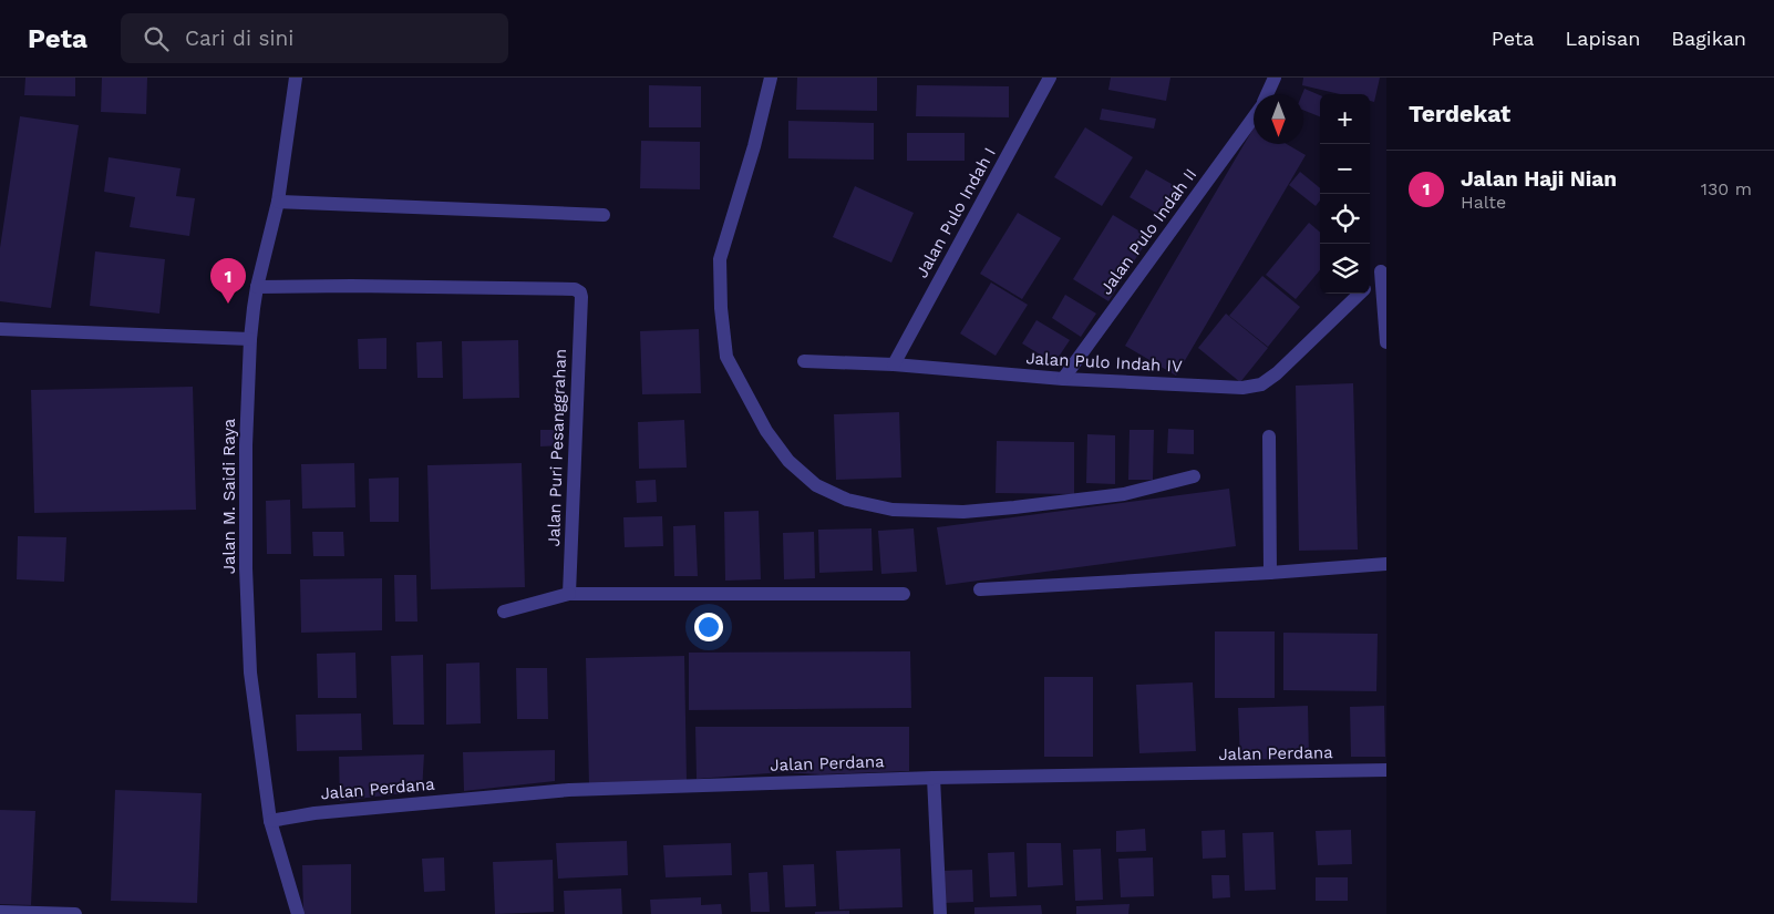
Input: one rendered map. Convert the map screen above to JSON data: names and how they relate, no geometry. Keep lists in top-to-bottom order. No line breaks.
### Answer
{"streets":{"street":["Jalan Pulo Indah I","Jalan Pulo Indah II","Jalan Pulo Indah IV","Jalan Puri Pesanggrahan","Jalan M. Saidi Raya","Jalan Perdana"]},"crossings":[["Jalan Pulo Indah I","Jalan Pulo Indah IV"],["Jalan Pulo Indah II","Jalan Pulo Indah IV"],["Jalan Puri Pesanggrahan","Jalan M. Saidi Raya"],["Jalan M. Saidi Raya","Jalan Perdana"]],"north":"bottom","page":{"header":"Peta","search":"Cari di sini","nav":["Peta","Lapisan","Bagikan"],"heading":"Terdekat","map_buttons":["+","−"],"list":[{"mark":"1","name":"Jalan Haji Nian","note":"Halte","value":"130 m"}],"pins":"1"}}
